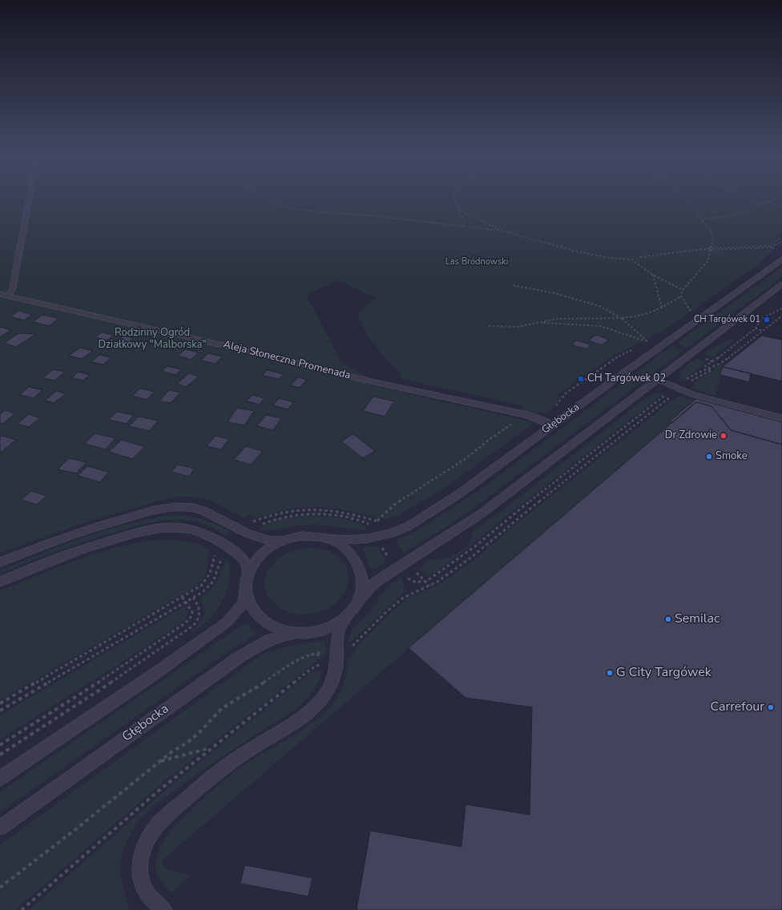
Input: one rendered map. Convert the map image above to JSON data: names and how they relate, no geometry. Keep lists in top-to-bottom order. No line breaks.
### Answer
{"streets":{"street":["Aleja Słoneczna Promenada","Głębocka"]},"crossings":[["Aleja Słoneczna Promenada","Głębocka"]],"parks":["Las Bródnowski","Rodzinny Ogród Działkowy \"Malborska\""],"places":["CH Targówek 01","CH Targówek 02","Dr Zdrowie","Smoke","Semilac","G City Targówek","Carrefour"]}
